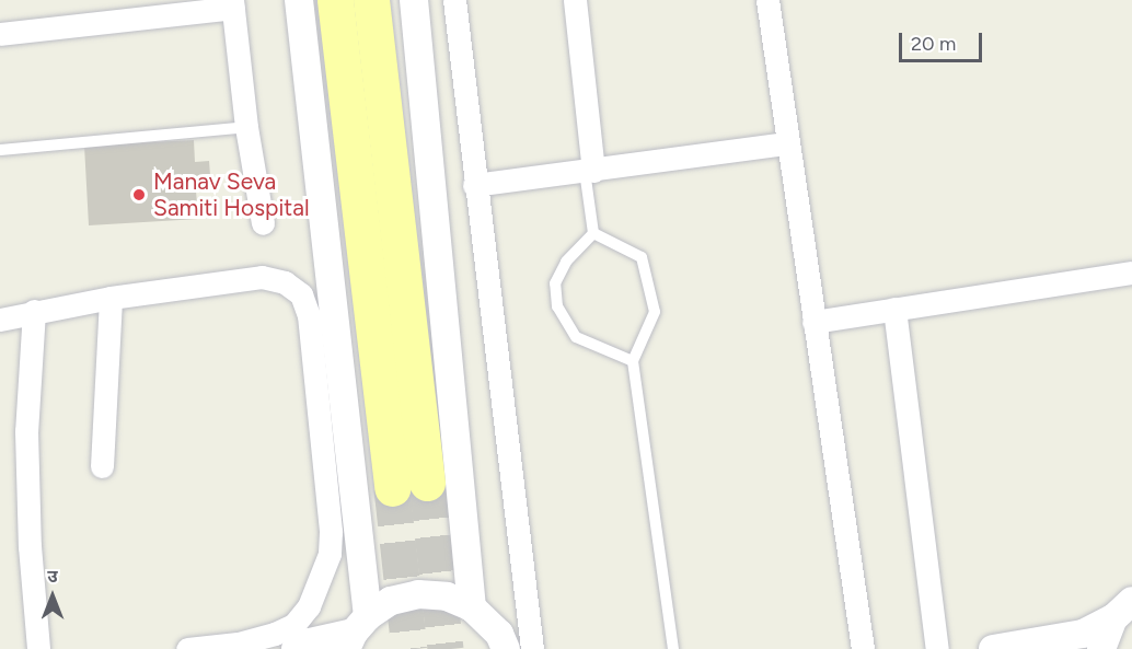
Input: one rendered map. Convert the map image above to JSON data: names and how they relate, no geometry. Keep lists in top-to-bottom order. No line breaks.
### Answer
{"places":["Manav Seva Samiti Hospital"],"scale_bar":"20 m","north":"top"}
